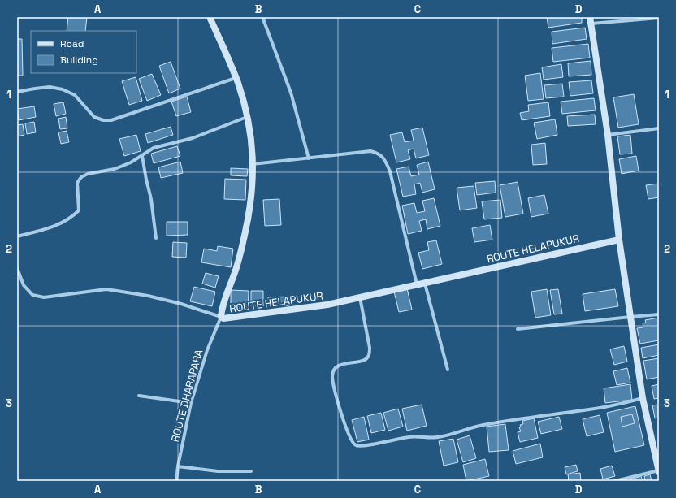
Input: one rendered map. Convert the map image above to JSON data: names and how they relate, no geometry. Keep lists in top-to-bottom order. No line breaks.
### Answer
{"streets":{"street":["ROUTE HELAPUKUR","ROUTE DHARAPARA"]},"crossings":[["ROUTE HELAPUKUR","ROUTE DHARAPARA"]],"legend":["Road","Building"],"grid":{"columns":["A","B","C","D"],"rows":["1","2","3"]}}
